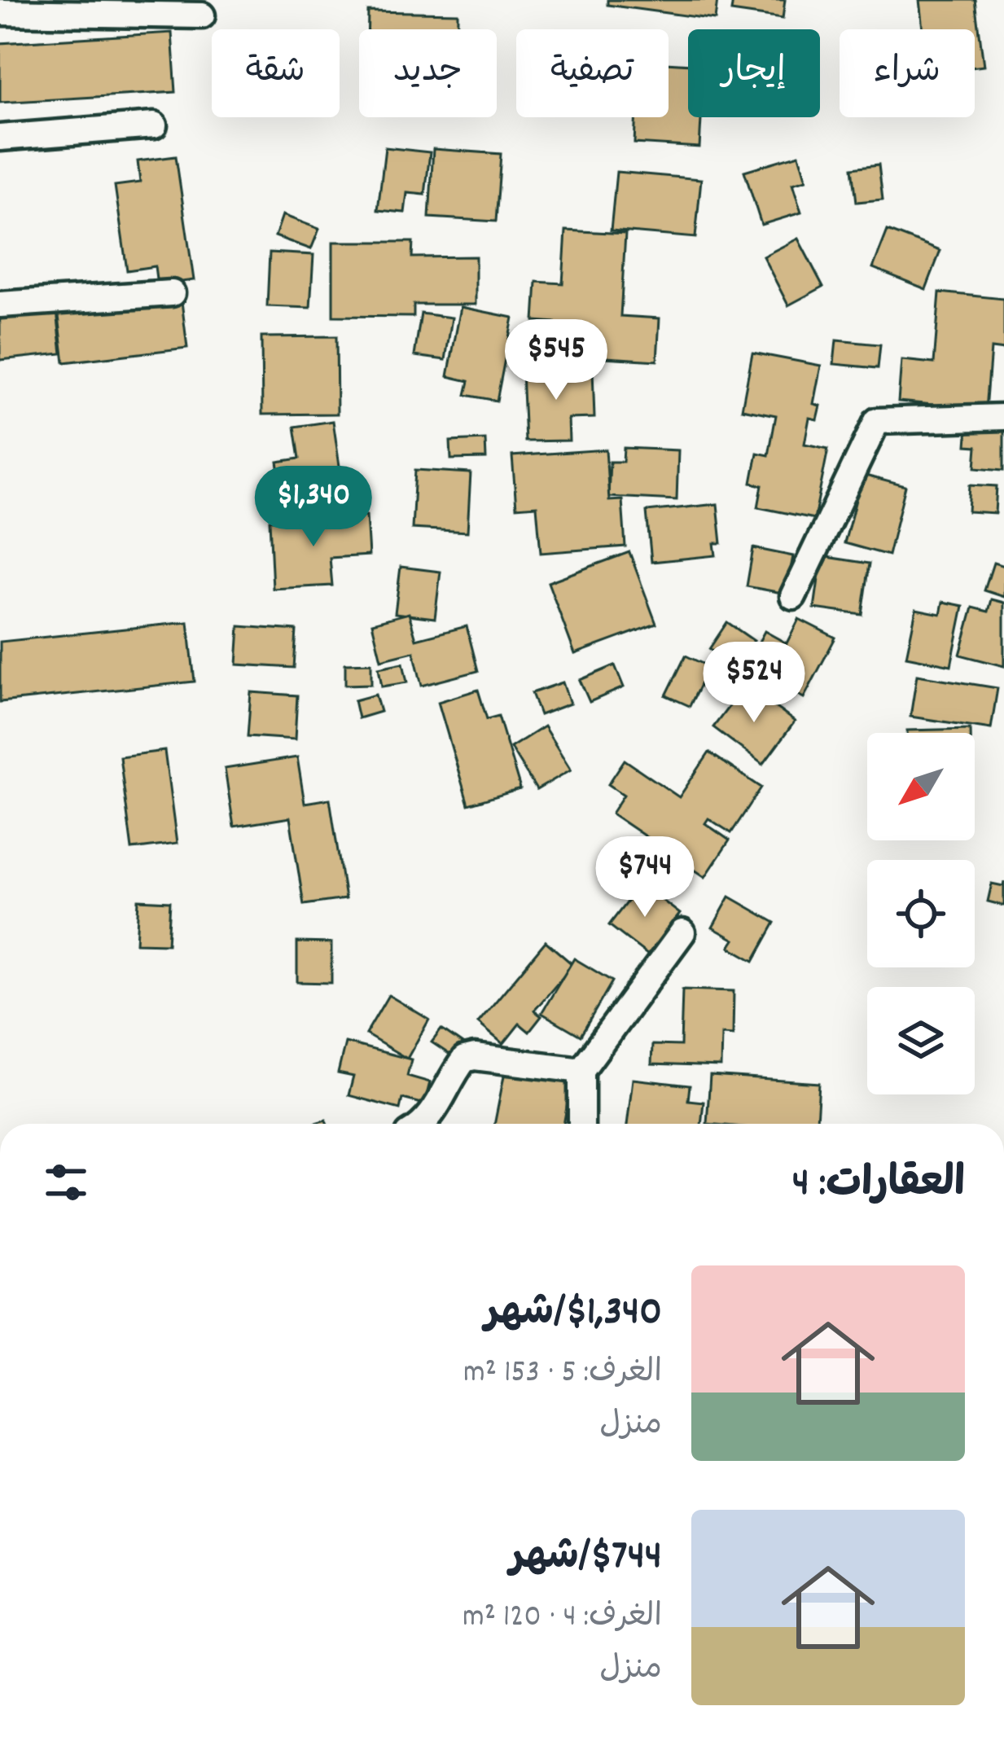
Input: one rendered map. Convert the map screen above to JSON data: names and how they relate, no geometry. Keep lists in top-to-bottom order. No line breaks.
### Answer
{"north":"bottom left","page":{"chip":["شراء","إيجار","تصفية","جديد","شقة"],"price":["$545","$1,340","$524","$744"],"heading":"العقارات: 4","list":[{"name":"$1,340/شهر","note":"الغرف: 5 · 153 m² · منزل"},{"name":"$744/شهر","note":"الغرف: 4 · 120 m² · منزل"}]}}
